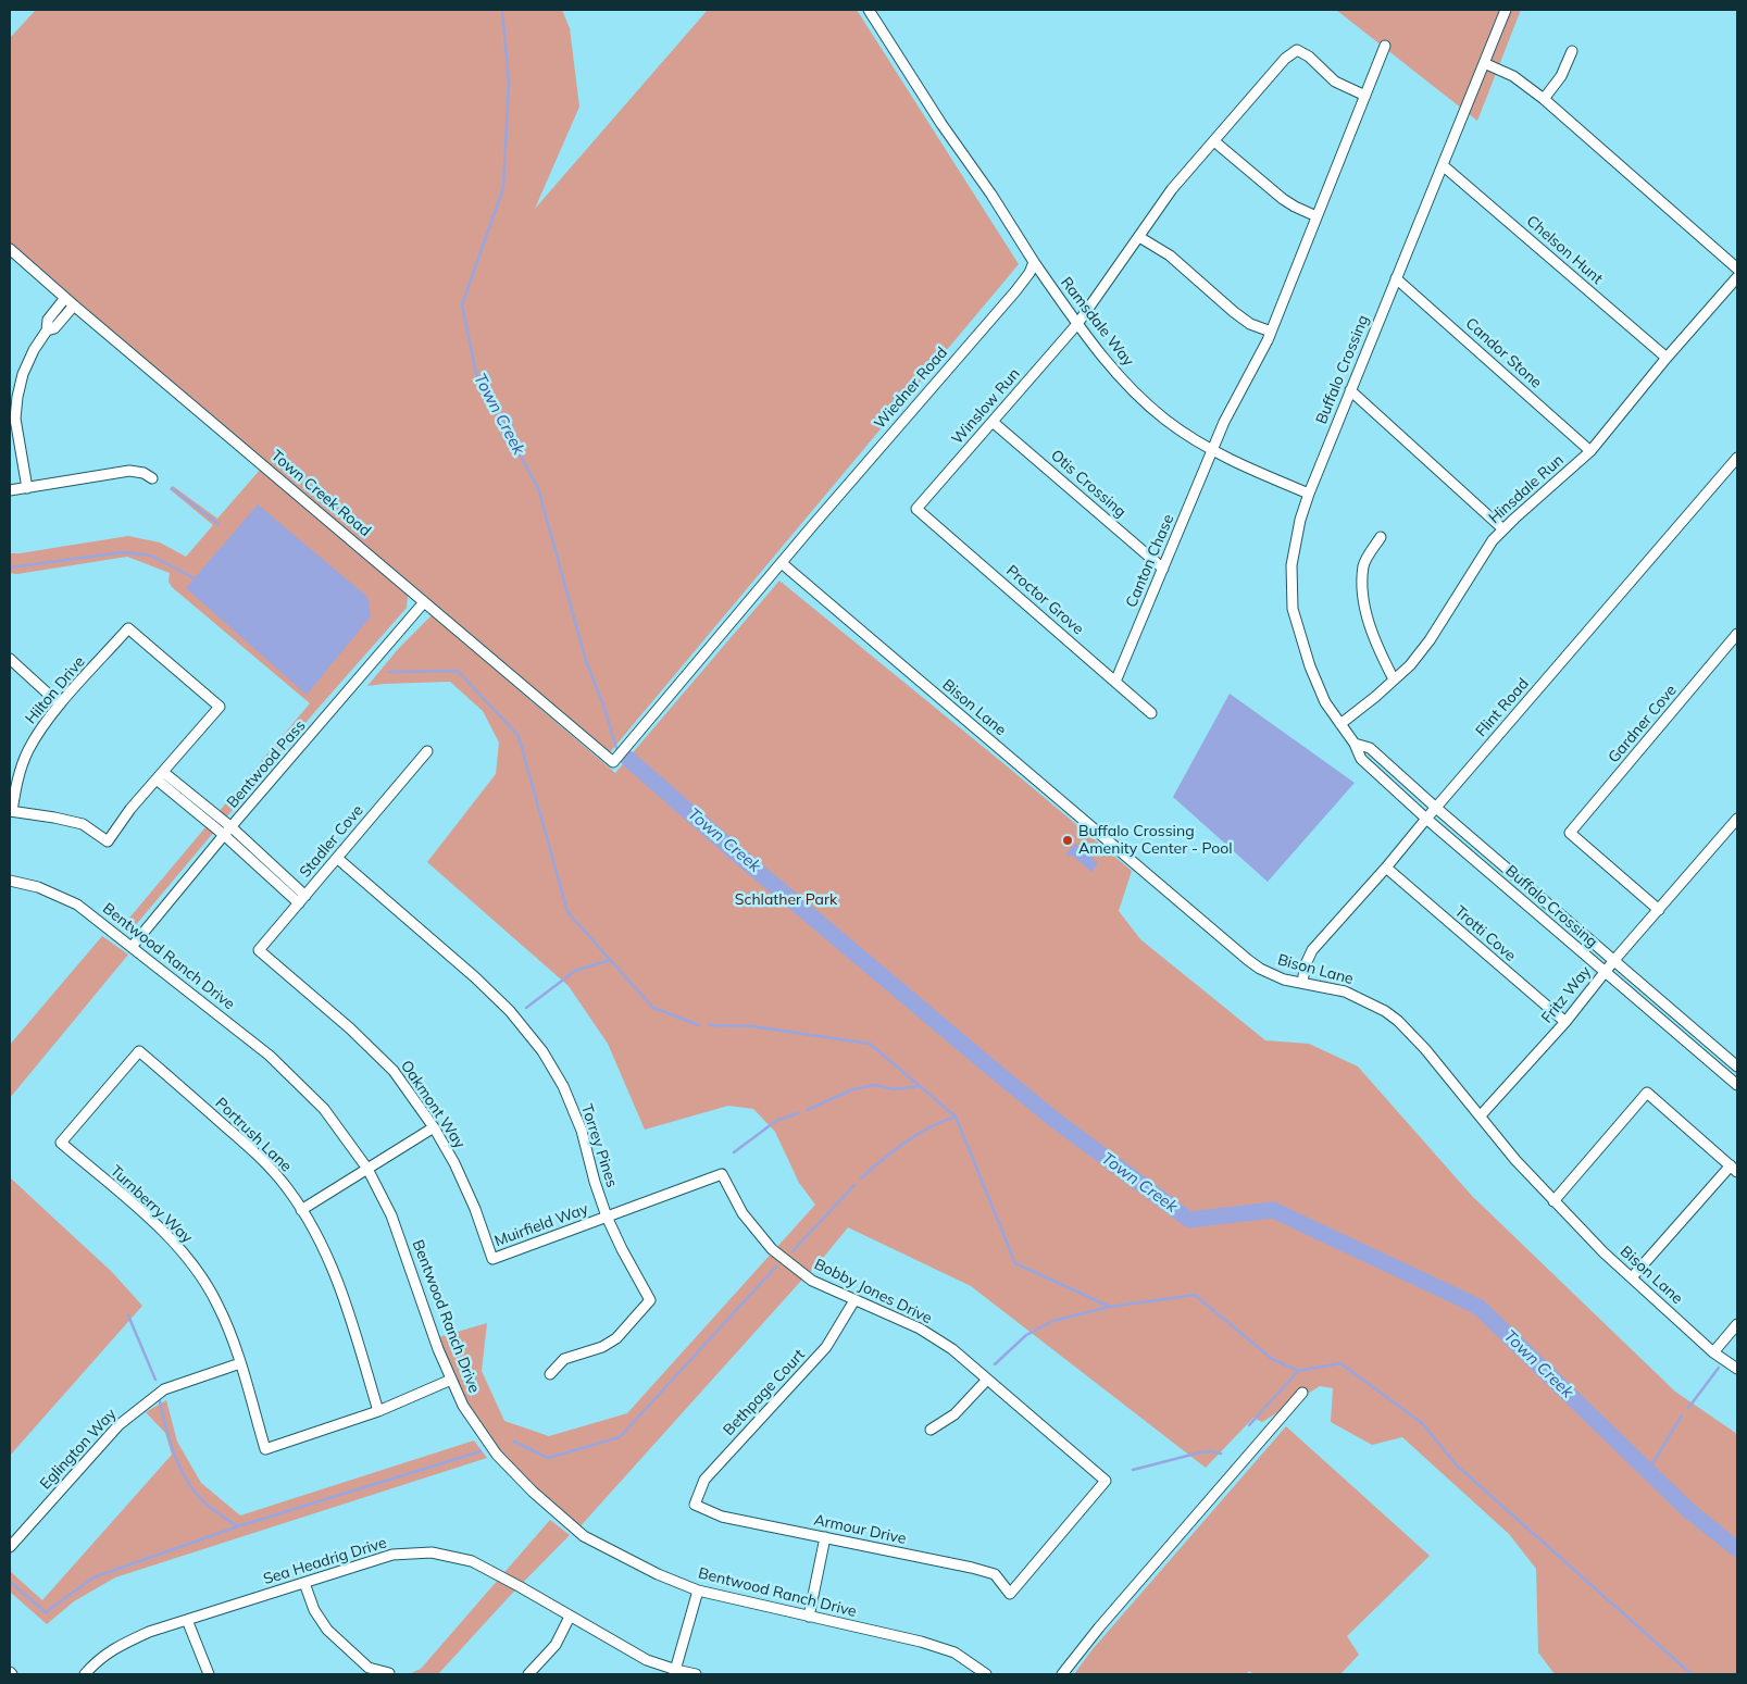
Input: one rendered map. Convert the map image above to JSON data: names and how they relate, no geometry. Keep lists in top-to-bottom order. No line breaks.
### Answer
{"streets":{"street":["Chelson Hunt","Ramsdale Way","Candor Stone","Buffalo Crossing","Wiedner Road","Winslow Run","Otis Crossing","Hinsdale Run","Town Creek Road","Canton Chase","Proctor Grove","Hilton Drive","Bison Lane","Flint Road","Gardner Cove","Bentwood Pass","Stadler Cove","Trotti Cove","Bentwood Ranch Drive","Fritz Way","Oakmont Way","Portrush Lane","Torrey Pines","Turnberry Way","Muirfield Way","Bobby Jones Drive","Bethpage Court","Eglington Way","Armour Drive","Sea Headrig Drive"]},"crossings":[["Chelson Hunt","Buffalo Crossing"],["Chelson Hunt","Hinsdale Run"],["Ramsdale Way","Buffalo Crossing"],["Ramsdale Way","Wiedner Road"],["Ramsdale Way","Winslow Run"],["Ramsdale Way","Canton Chase"],["Candor Stone","Buffalo Crossing"],["Candor Stone","Hinsdale Run"],["Buffalo Crossing","Hinsdale Run"],["Buffalo Crossing","Flint Road"],["Buffalo Crossing","Fritz Way"],["Wiedner Road","Town Creek Road"],["Wiedner Road","Bison Lane"],["Winslow Run","Otis Crossing"],["Winslow Run","Canton Chase"],["Winslow Run","Proctor Grove"],["Otis Crossing","Canton Chase"],["Town Creek Road","Bentwood Pass"],["Canton Chase","Proctor Grove"],["Bison Lane","Flint Road"],["Bison Lane","Fritz Way"],["Flint Road","Trotti Cove"],["Gardner Cove","Fritz Way"],["Bentwood Pass","Bentwood Ranch Drive"],["Stadler Cove","Oakmont Way"],["Stadler Cove","Torrey Pines"],["Trotti Cove","Fritz Way"],["Oakmont Way","Muirfield Way"],["Portrush Lane","Turnberry Way"],["Torrey Pines","Muirfield Way"],["Turnberry Way","Eglington Way"],["Muirfield Way","Bobby Jones Drive"],["Bobby Jones Drive","Bethpage Court"],["Bobby Jones Drive","Armour Drive"],["Bethpage Court","Armour Drive"]],"water":["Town Creek"],"parks":["Schlather Park"],"places":["Buffalo Crossing Amenity Center - Pool"]}
